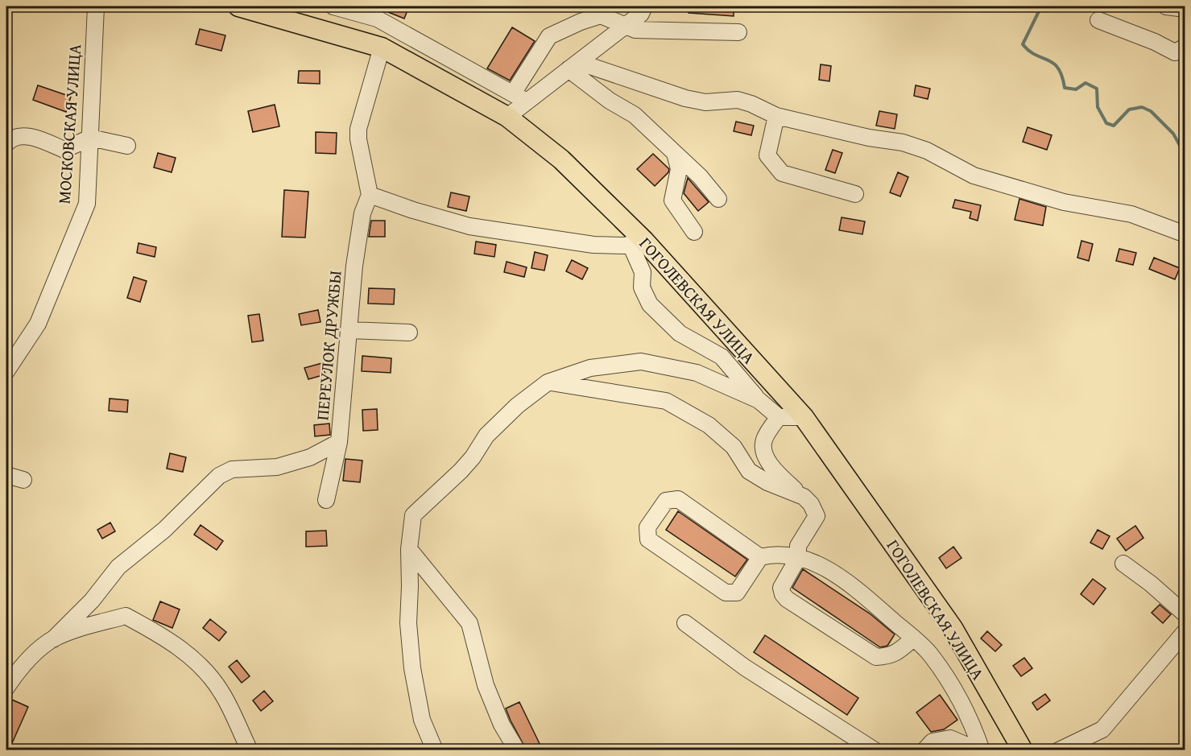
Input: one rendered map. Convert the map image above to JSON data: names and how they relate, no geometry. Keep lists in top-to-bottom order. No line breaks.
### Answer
{"streets":{"main road":["ГОГОЛЕВСКАЯ УЛИЦА"],"street":["МОСКОВСКАЯ УЛИЦА","ПЕРЕУЛОК ДРУЖБЫ"]}}
